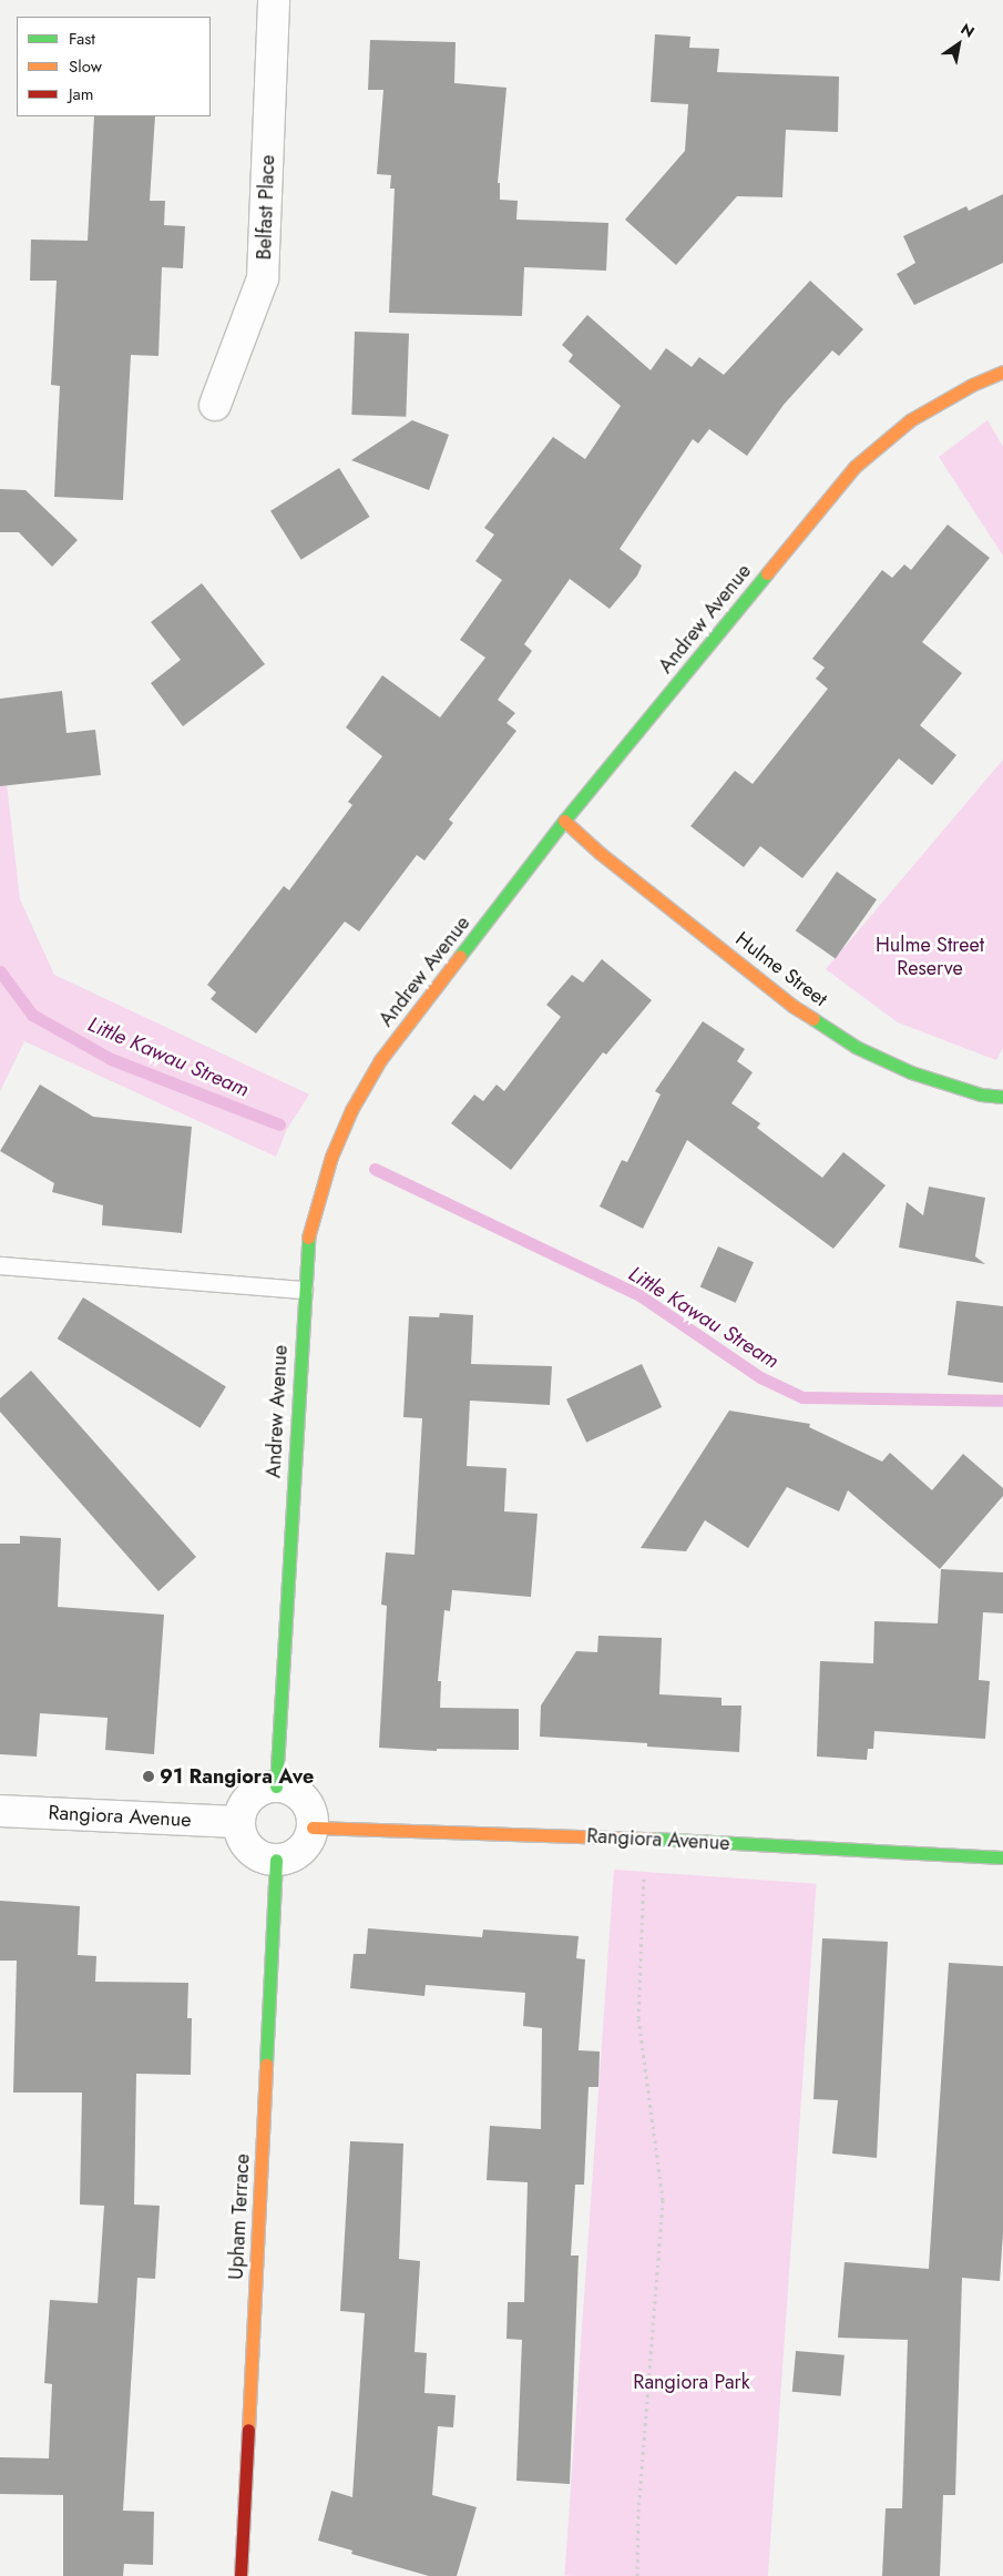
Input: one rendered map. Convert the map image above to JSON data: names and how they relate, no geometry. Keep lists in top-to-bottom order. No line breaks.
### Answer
{"streets":{"street":["Belfast Place","Andrew Avenue","Hulme Street","Rangiora Avenue","Upham Terrace"]},"crossings":[["Andrew Avenue","Hulme Street"],["Andrew Avenue","Rangiora Avenue"],["Andrew Avenue","Upham Terrace"],["Rangiora Avenue","Upham Terrace"]],"water":["Little Kawau Stream"],"parks":["Hulme Street Reserve","Rangiora Park"],"places":["91 Rangiora Ave"],"legend":["Fast","Slow","Jam"],"north":"top right"}
